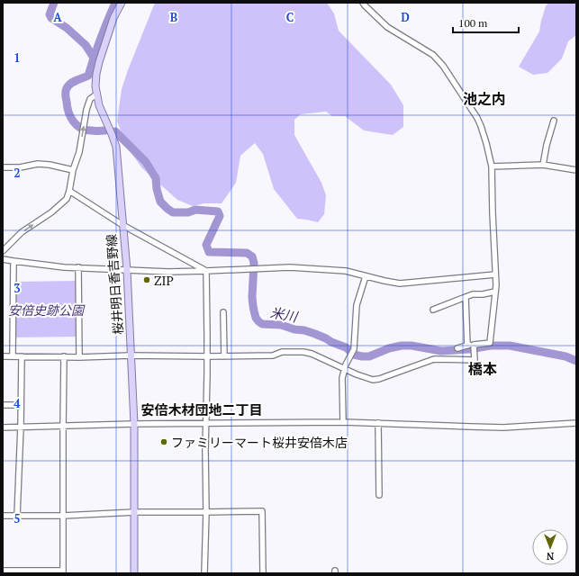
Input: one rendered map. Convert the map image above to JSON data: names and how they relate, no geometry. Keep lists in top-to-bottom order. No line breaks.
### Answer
{"streets":{"main road":["桜井明日香吉野線"]},"districts":["池之内","橋本","安倍木材団地二丁目"],"water":["米川"],"parks":["安倍史跡公園"],"places":["ZIP","ファミリーマート桜井安倍木店"],"scale_bar":"100 m","north":"bottom","grid":{"columns":["A","B","C","D"],"rows":["1","2","3","4","5"]}}
